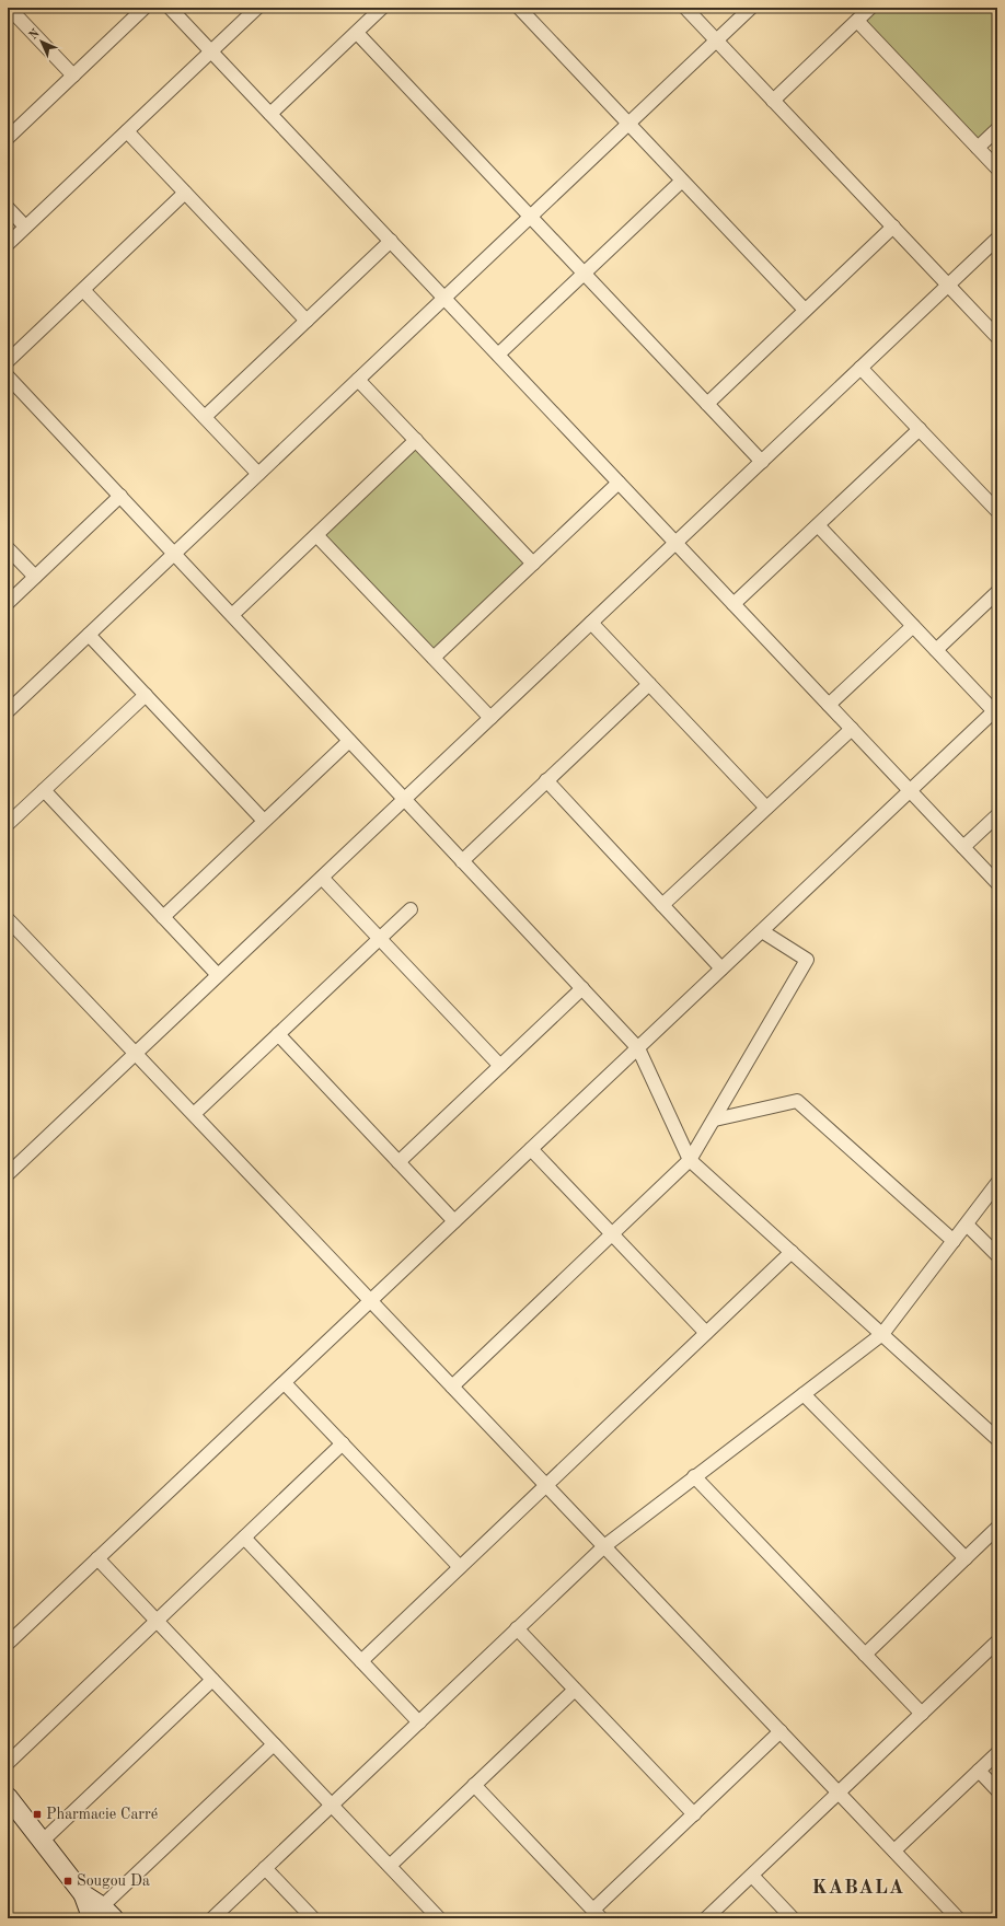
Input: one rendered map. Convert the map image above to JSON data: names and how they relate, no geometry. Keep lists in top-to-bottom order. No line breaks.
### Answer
{"districts":["KABALA"],"places":{"transit":["Pharmacie Carré","Sougou Da"]},"north":"top left"}
